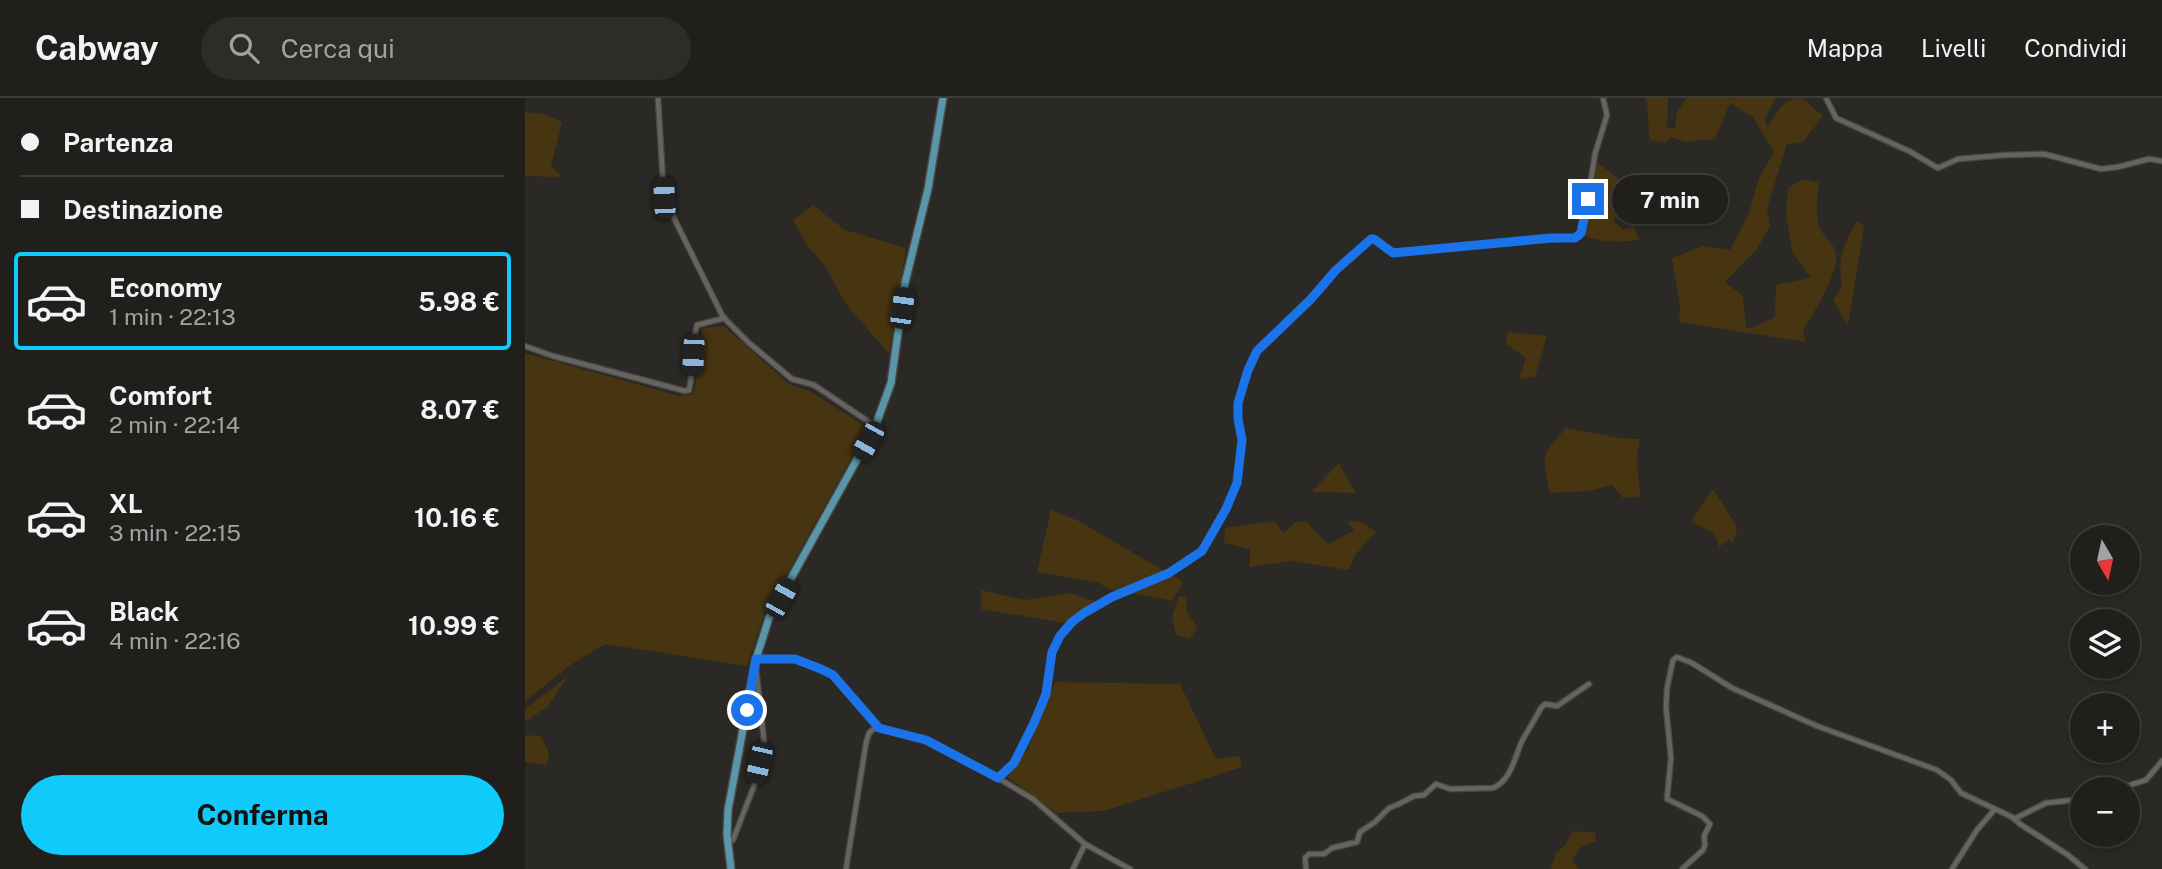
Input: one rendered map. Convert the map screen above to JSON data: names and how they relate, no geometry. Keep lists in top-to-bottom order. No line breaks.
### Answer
{"north":"bottom","page":{"header":"Cabway","search":"Cerca qui","nav":["Mappa","Livelli","Condividi"],"banner":["Partenza","Destinazione"],"bubble":"7 min","list":[{"name":"Economy","note":"1 min · 22:13","value":"5.98 €"},{"name":"Comfort","note":"2 min · 22:14","value":"8.07 €"},{"name":"XL","note":"3 min · 22:15","value":"10.16 €"},{"name":"Black","note":"4 min · 22:16","value":"10.99 €"}],"map_buttons":["+","−"],"buttons":"Conferma"}}
